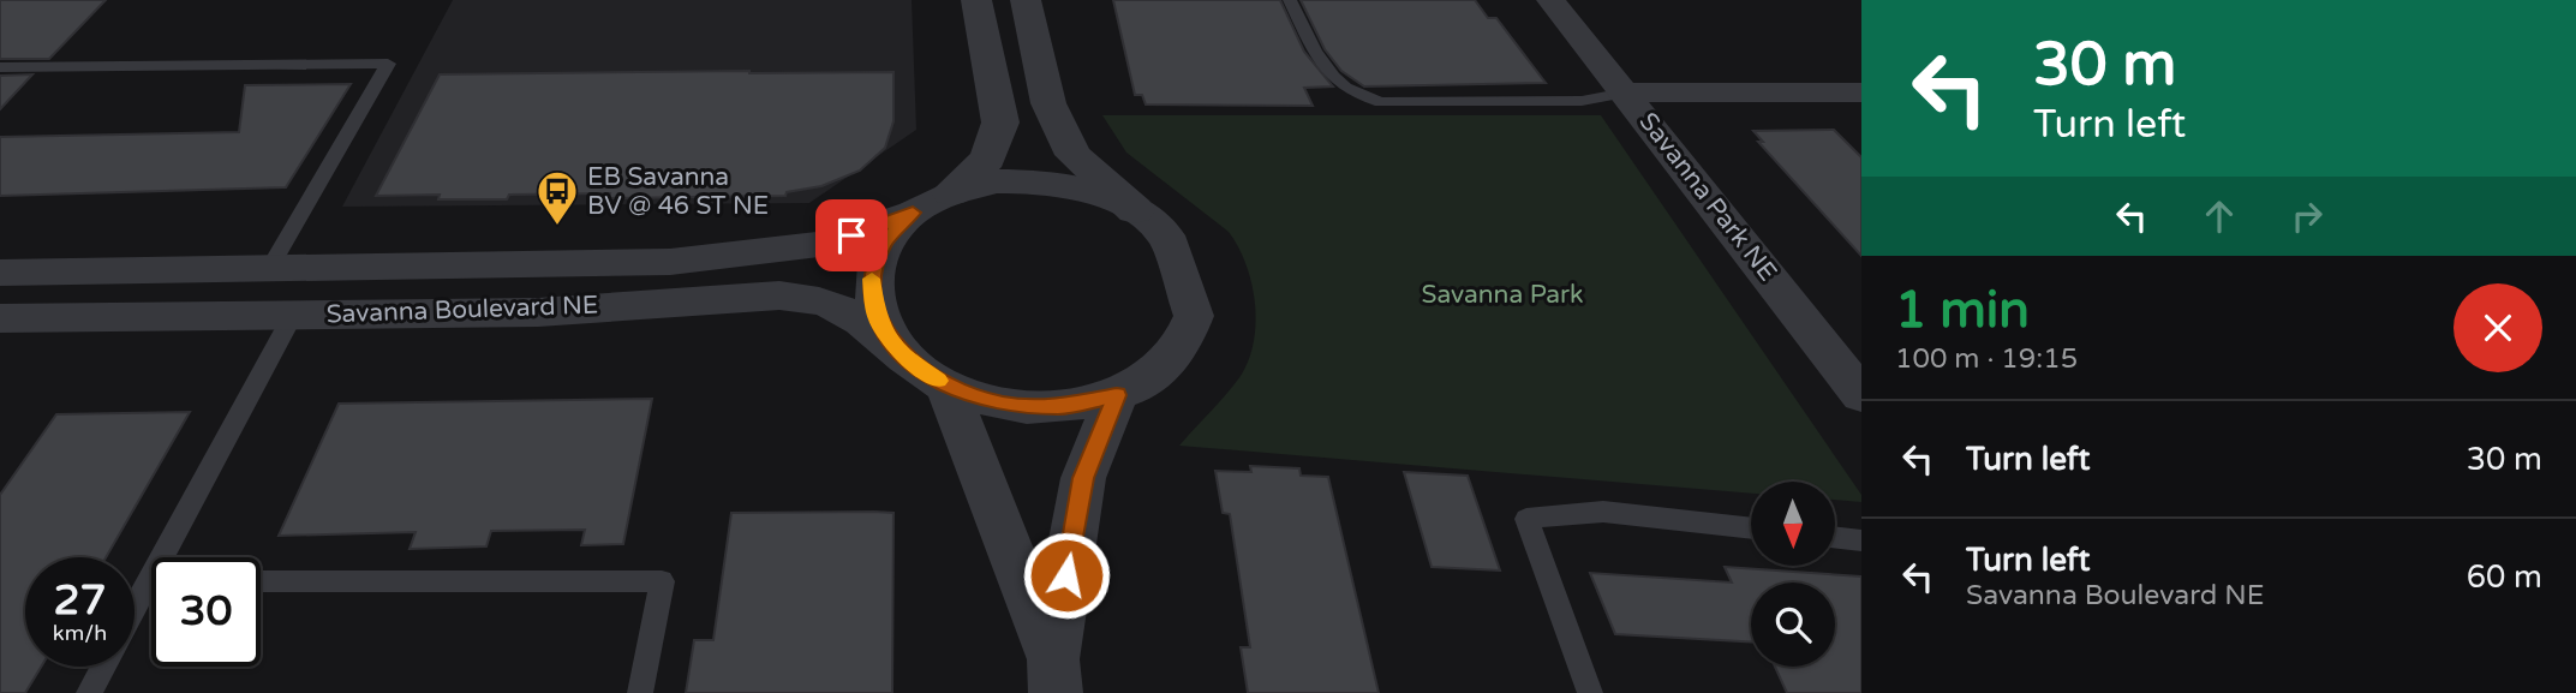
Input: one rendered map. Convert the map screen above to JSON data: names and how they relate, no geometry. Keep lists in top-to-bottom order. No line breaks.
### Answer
{"streets":{"street":["Savanna Park NE","Savanna Boulevard NE"]},"parks":["Savanna Park"],"places":{"bus stop":["EB Savanna BV @ 46 ST NE"]},"north":"bottom","page":{"turn":["30 m","Turn left"],"heading":["1 min","100 m · 19:15"],"list":[{"name":"Turn left","value":"30 m"},{"name":"Turn left","note":"Savanna Boulevard NE","value":"60 m"}],"speed":"27 km/h","limit":"30"}}
